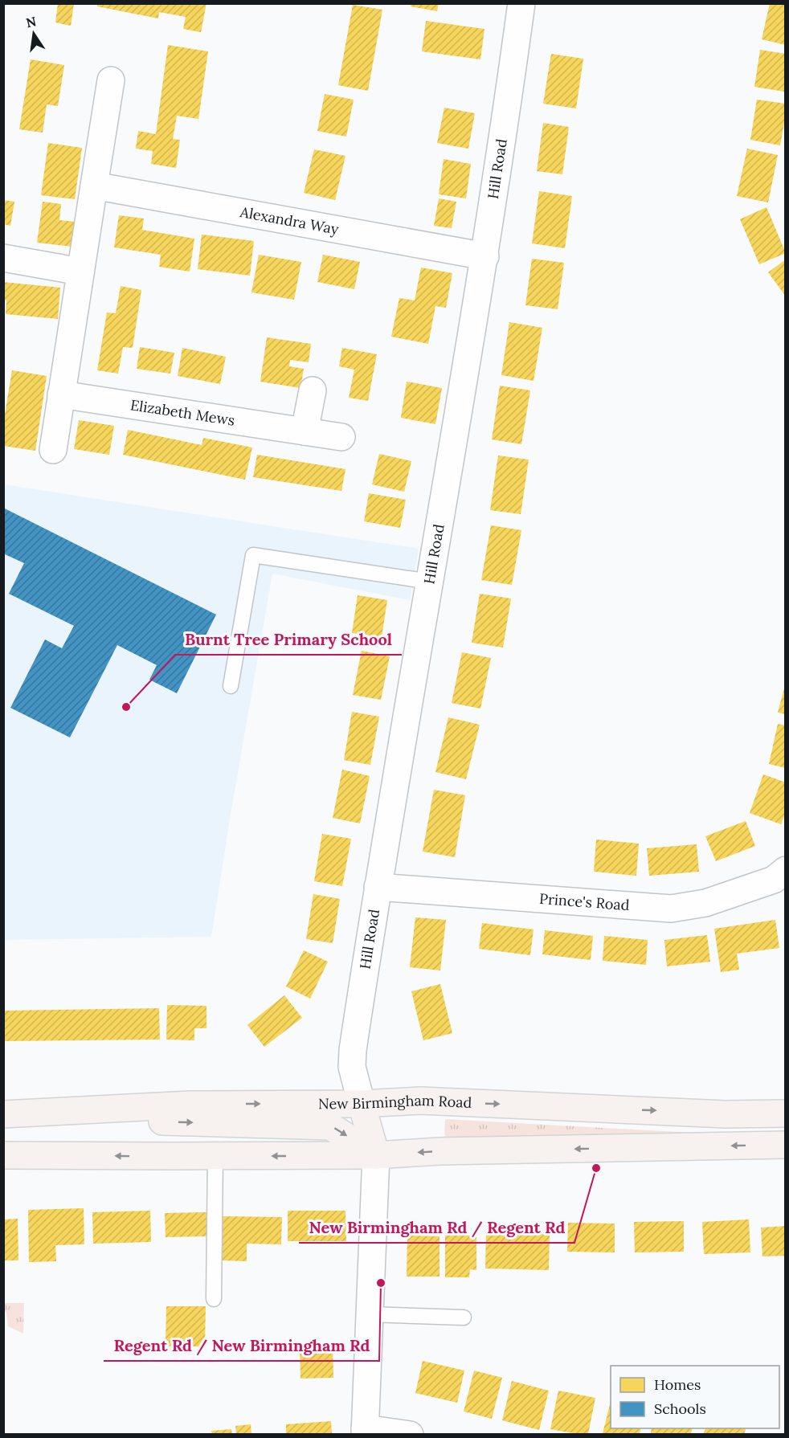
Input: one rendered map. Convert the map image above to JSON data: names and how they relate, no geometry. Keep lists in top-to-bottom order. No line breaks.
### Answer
{"streets":{"highway":["New Birmingham Road"],"street":["Hill Road","Alexandra Way","Elizabeth Mews","Prince's Road"]},"crossings":[["Hill Road","Alexandra Way"],["Hill Road","Prince's Road"],["Hill Road","New Birmingham Road"]],"places":["Burnt Tree Primary School","New Birmingham Rd / Regent Rd","Regent Rd / New Birmingham Rd"],"legend":["Homes","Schools"],"north":"top"}
